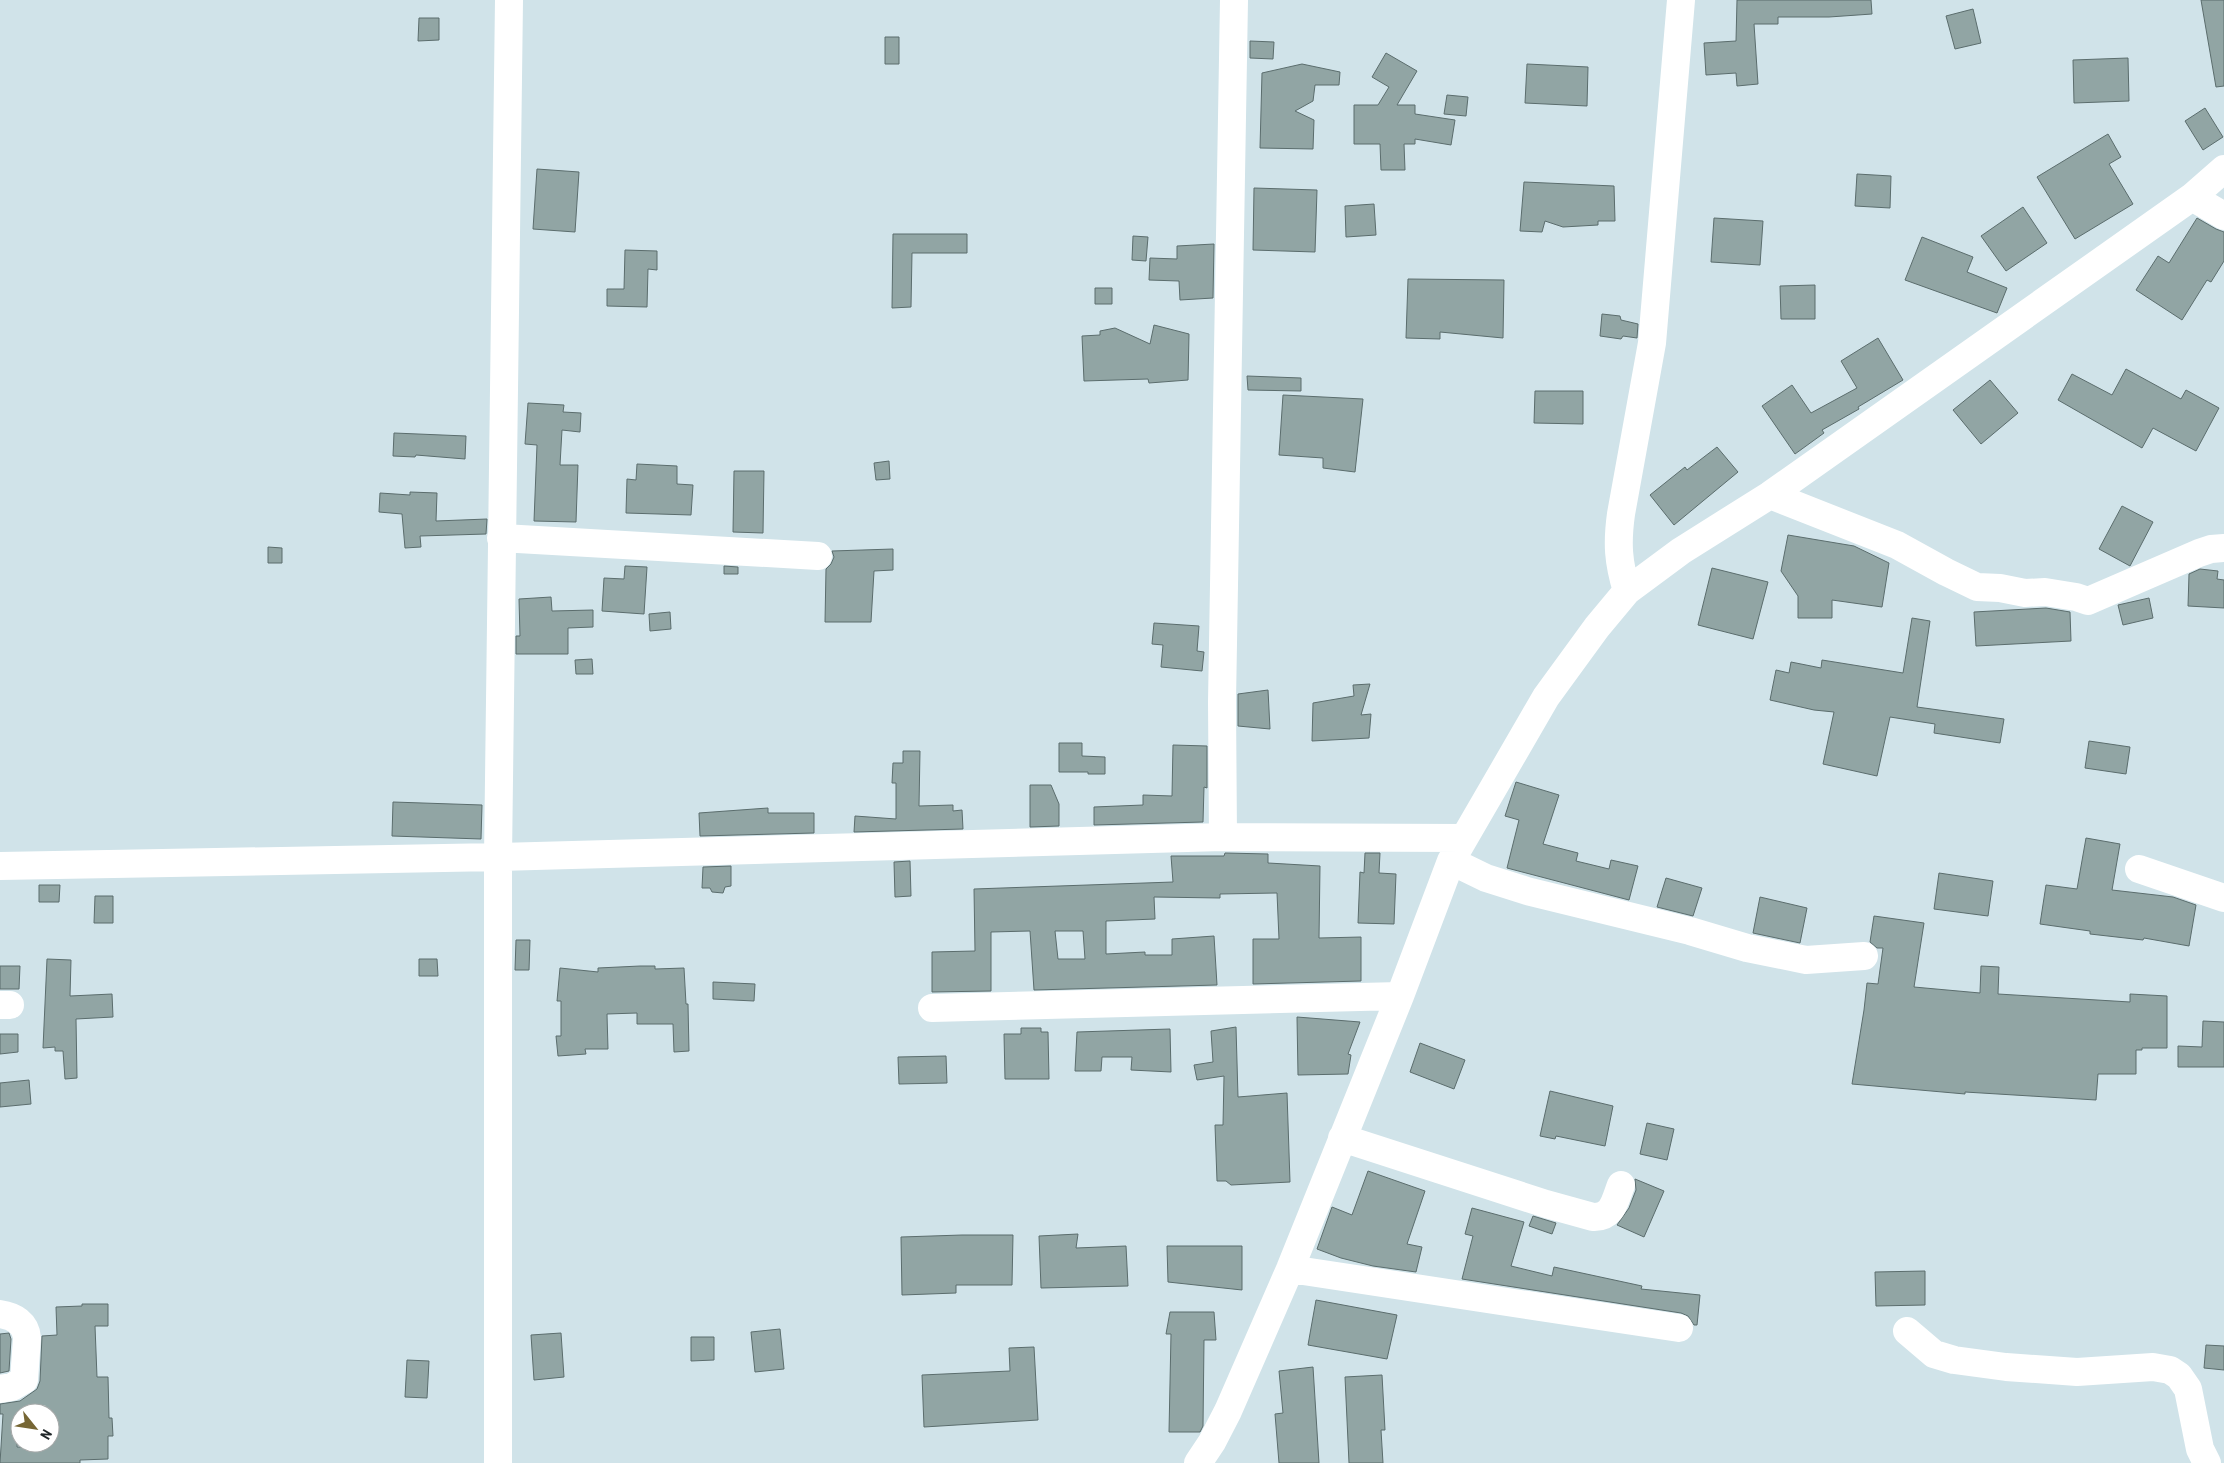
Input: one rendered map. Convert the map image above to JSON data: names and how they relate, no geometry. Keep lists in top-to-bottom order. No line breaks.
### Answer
{"north":"bottom right"}
